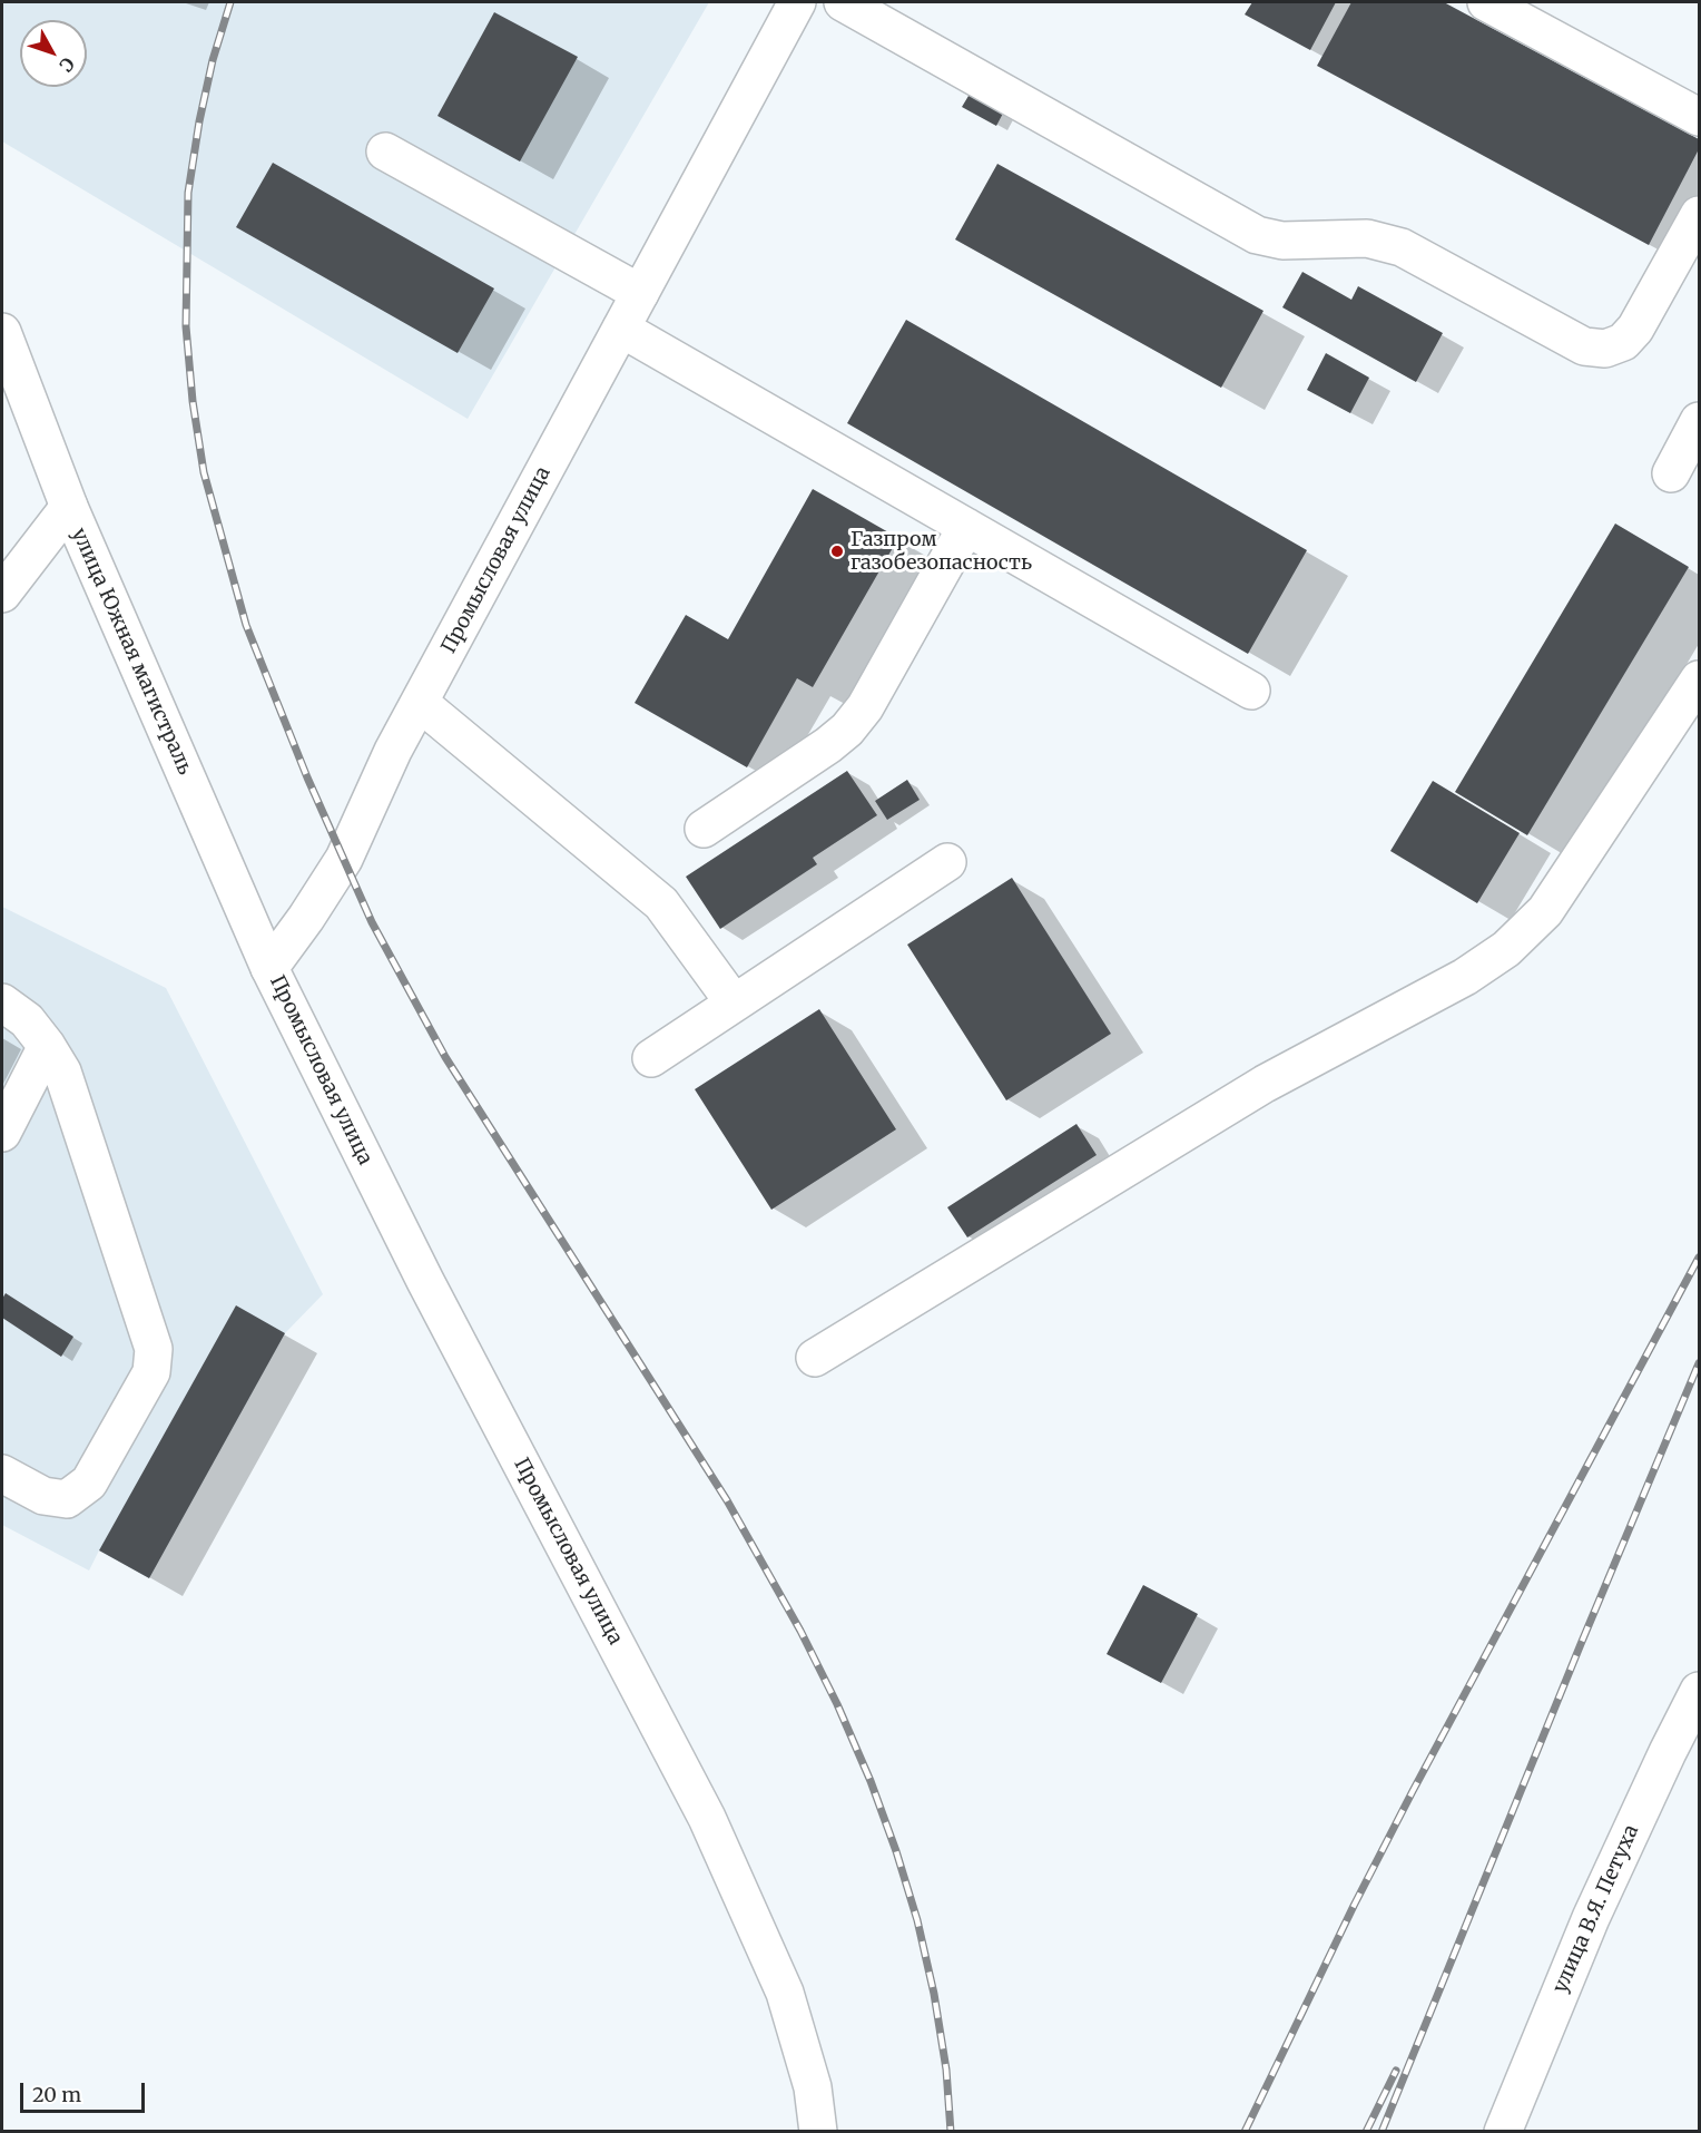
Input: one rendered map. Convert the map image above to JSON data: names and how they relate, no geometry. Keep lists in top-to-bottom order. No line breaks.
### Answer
{"streets":{"main road":["Промысловая улица","улица Южная магистраль","улица В.Я. Петуха"]},"crossings":[["Промысловая улица","улица Южная магистраль"]],"places":["Газпром газобезопасность"],"scale_bar":"20 m","north":"bottom right"}
